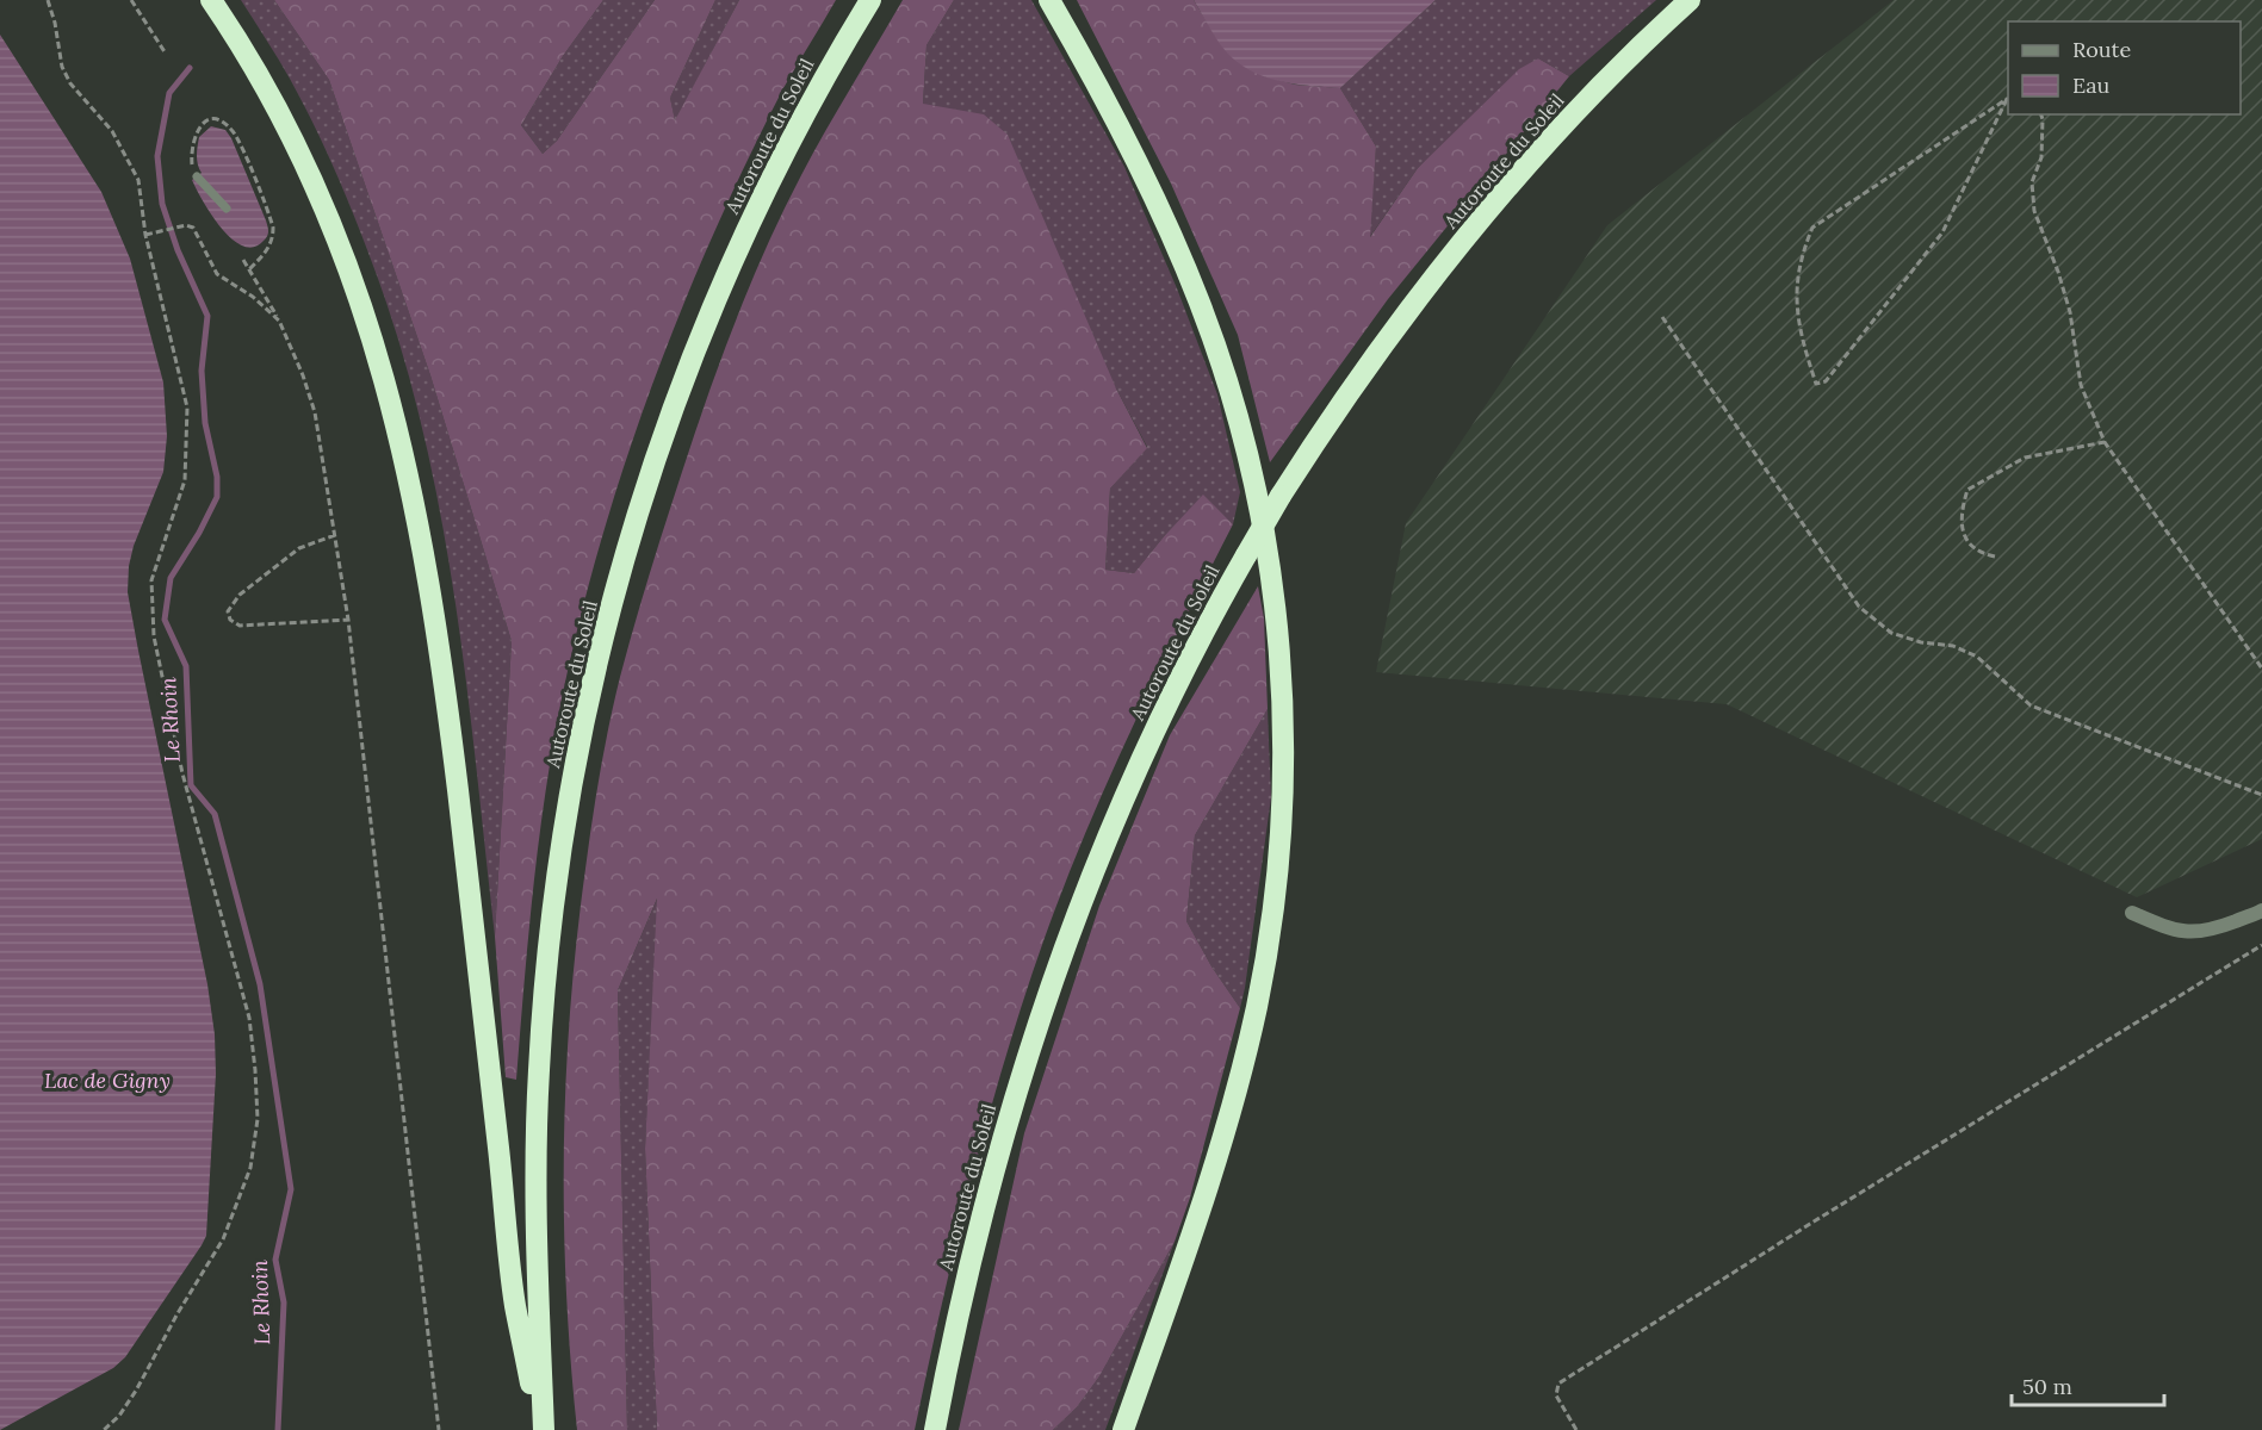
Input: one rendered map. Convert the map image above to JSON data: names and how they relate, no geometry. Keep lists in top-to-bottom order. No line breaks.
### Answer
{"streets":{"highway":["Autoroute du Soleil"]},"water":["Le Rhoin","Lac de Gigny"],"legend":["Route","Eau"],"scale_bar":"50 m"}
